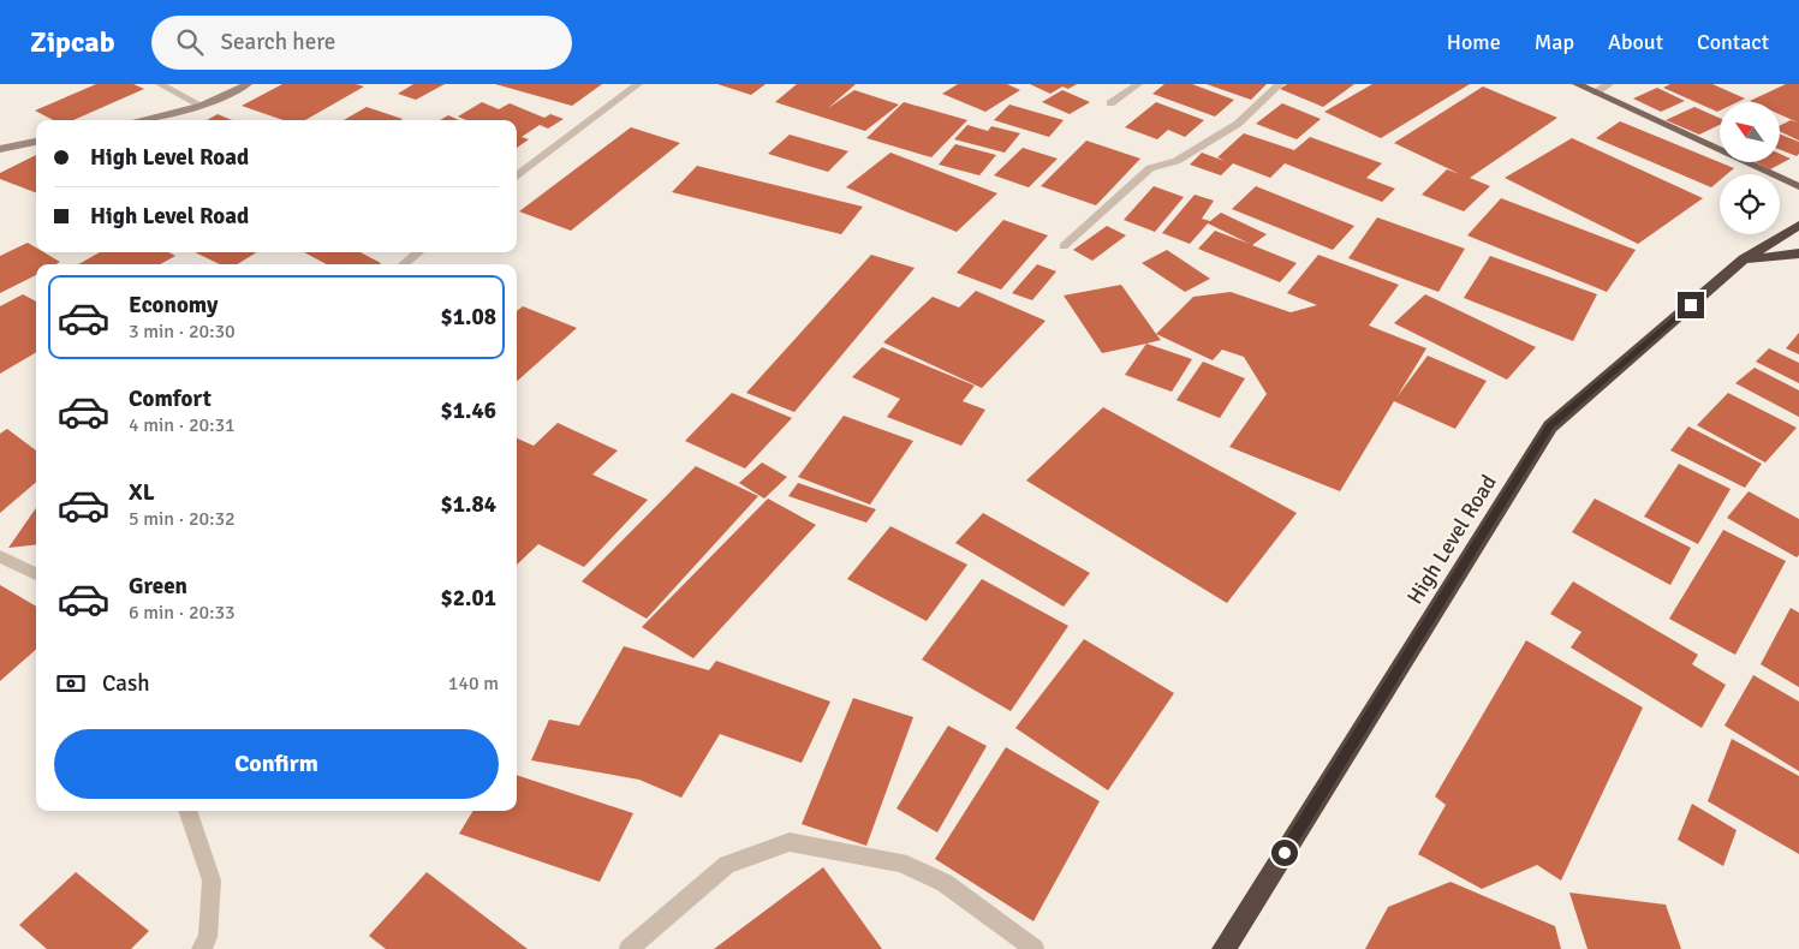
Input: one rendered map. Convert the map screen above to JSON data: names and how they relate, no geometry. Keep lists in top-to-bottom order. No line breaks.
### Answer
{"streets":{"highway":["High Level Road"]},"north":"top left","page":{"header":"Zipcab","search":"Search here","nav":["Home","Map","About","Contact"],"banner":["High Level Road","High Level Road"],"list":[{"name":"Economy","note":"3 min · 20:30","value":"$1.08"},{"name":"Comfort","note":"4 min · 20:31","value":"$1.46"},{"name":"XL","note":"5 min · 20:32","value":"$1.84"},{"name":"Green","note":"6 min · 20:33","value":"$2.01"}],"pay":["Cash","140 m"],"buttons":"Confirm"}}
